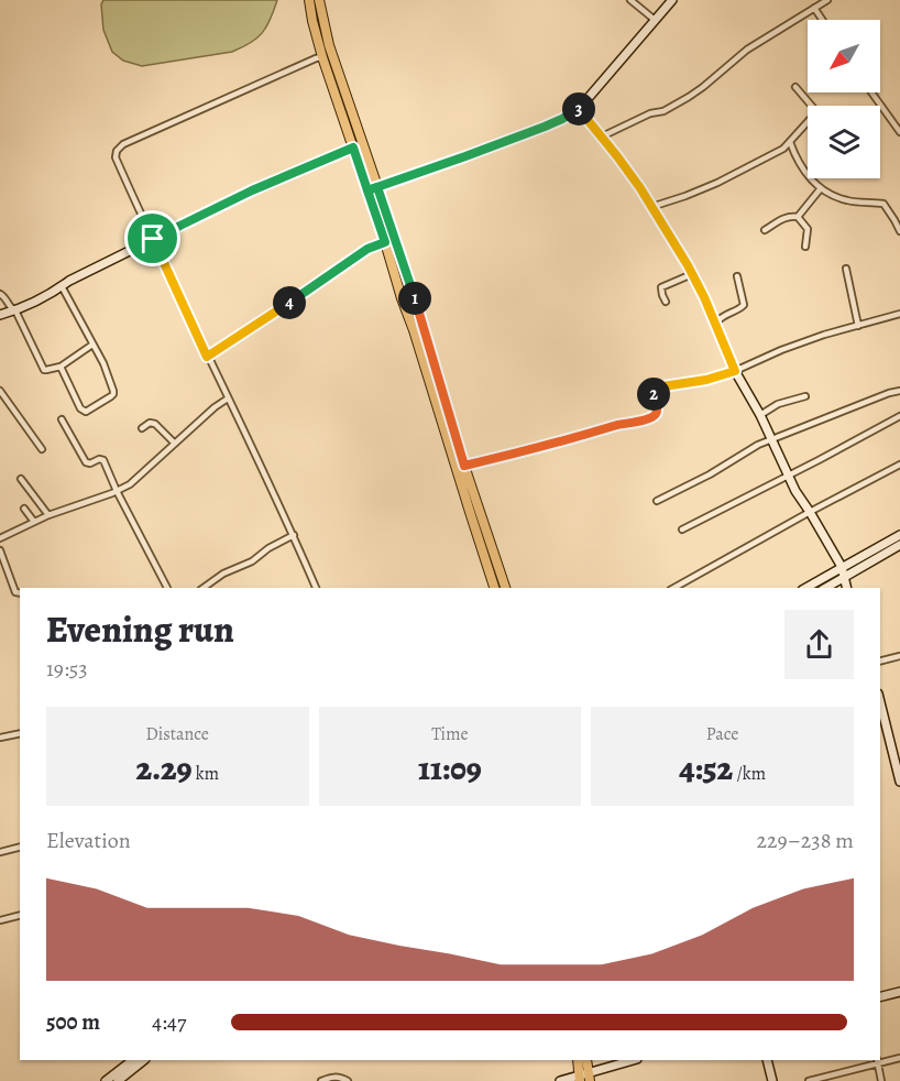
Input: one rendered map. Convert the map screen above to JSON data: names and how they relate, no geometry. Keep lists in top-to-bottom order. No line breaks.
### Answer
{"north":"bottom left","page":{"pins":["3","1","4","2"],"heading":["Evening run","19:53"],"stats":[["Distance","2.29 km"],["Time","11:09"],["Pace","4:52 /km"]],"chart":["Elevation","229–238 m"],"list":[{"name":"500 m","note":"4:47"}]}}
